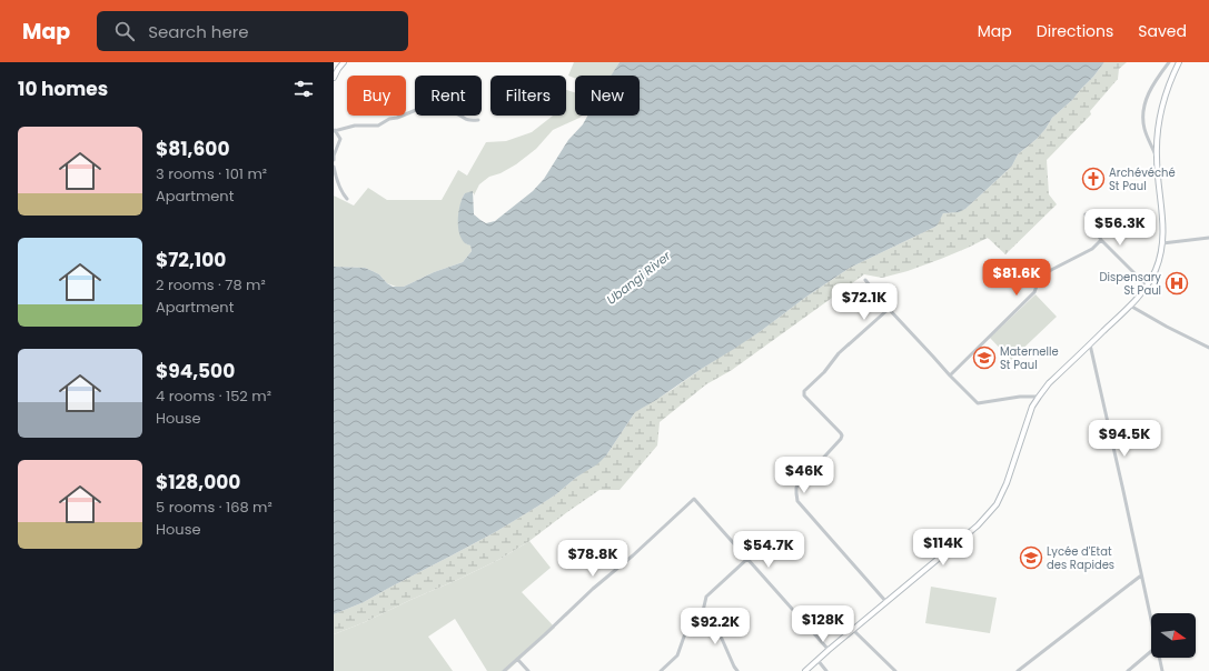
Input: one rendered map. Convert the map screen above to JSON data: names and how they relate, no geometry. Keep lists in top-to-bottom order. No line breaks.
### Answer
{"water":["Ubangi River"],"places":{"church":["Archévéché St Paul"],"hospital":["Dispensary St Paul"],"school or university":["Maternelle St Paul","Lycée d'Etat des Rapides"]},"north":"right","page":{"header":"Map","search":"Search here","nav":["Map","Directions","Saved"],"heading":"10 homes","chip":["Buy","Rent","Filters","New"],"list":[{"name":"$81,600","note":"3 rooms · 101 m² · Apartment"},{"name":"$72,100","note":"2 rooms · 78 m² · Apartment"},{"name":"$94,500","note":"4 rooms · 152 m² · House"},{"name":"$128,000","note":"5 rooms · 168 m² · House"}],"price":["$56.3K","$81.6K","$72.1K","$94.5K","$46K","$114K","$54.7K","$78.8K","$128K","$92.2K"]}}
